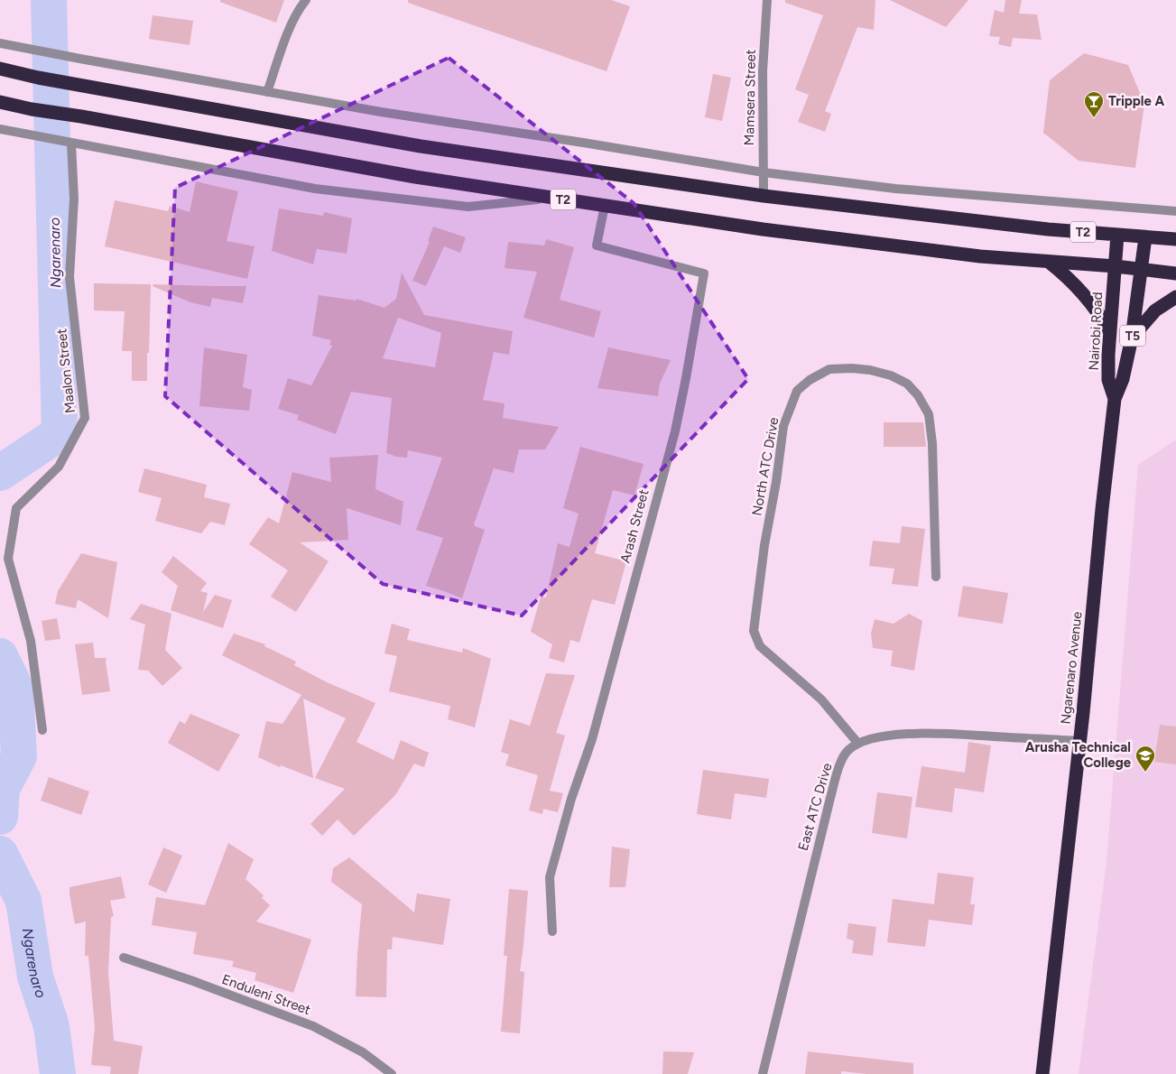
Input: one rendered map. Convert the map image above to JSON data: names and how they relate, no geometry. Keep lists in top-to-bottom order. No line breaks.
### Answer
{"streets":{"highway":["T2","Nairobi Road","T5","Ngarenaro Avenue"],"street":["Mamsera Street","Maalon Street","North ATC Drive","Arash Street","East ATC Drive","Enduleni Street"]},"crossings":[["Mamsera Street","T2"],["T2","Nairobi Road"],["T2","T5"],["T2","Arash Street"],["Nairobi Road","T5"],["Nairobi Road","Ngarenaro Avenue"],["T5","Ngarenaro Avenue"],["North ATC Drive","East ATC Drive"],["Ngarenaro Avenue","East ATC Drive"]],"water":["Ngarenaro"],"places":{"bar":["Tripple A"],"school or university":["Arusha Technical College"]}}
